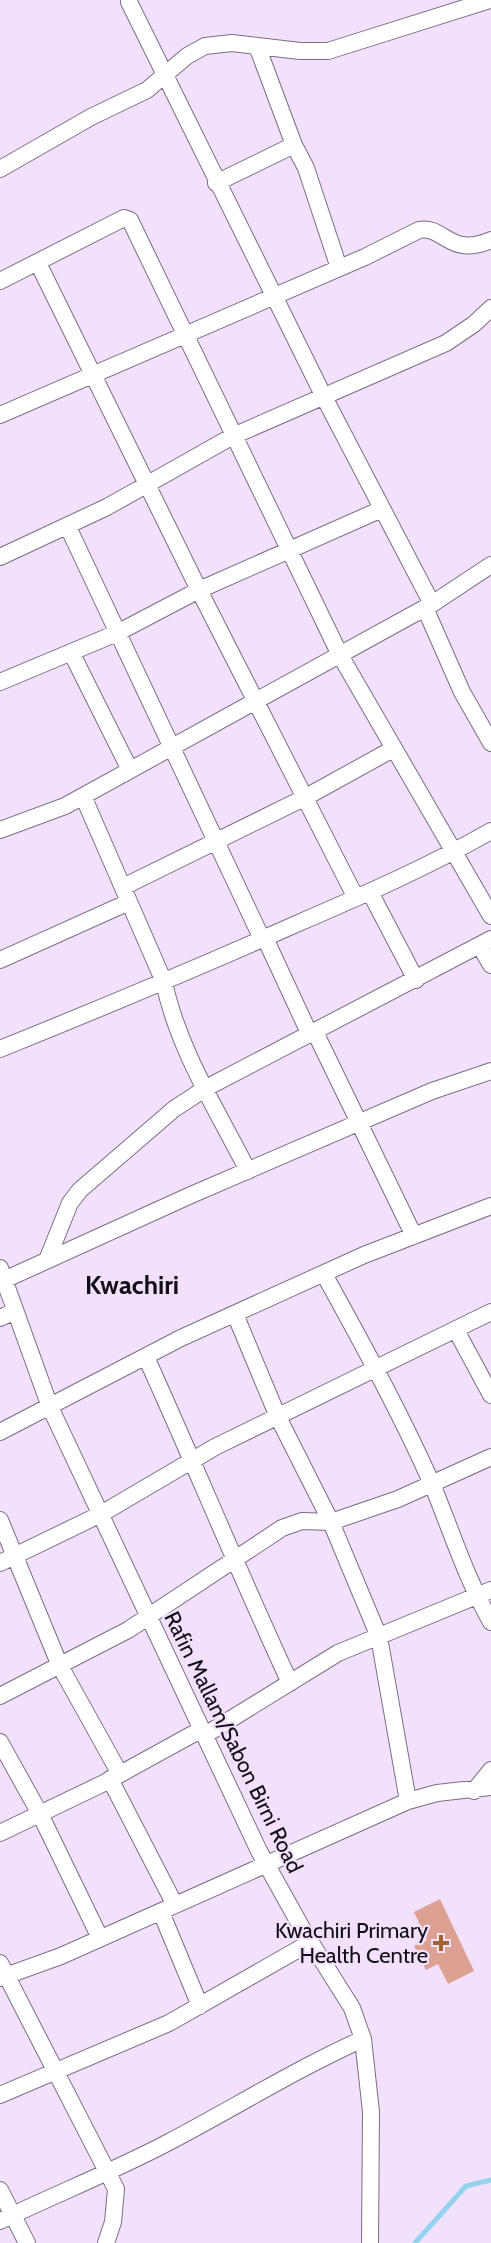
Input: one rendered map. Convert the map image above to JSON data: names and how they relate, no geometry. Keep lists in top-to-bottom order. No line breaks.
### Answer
{"streets":{"street":["Rafin Mallam/Sabon Birni Road"]},"districts":["Kwachiri"],"places":{"health":["Kwachiri Primary Health Centre"]}}
